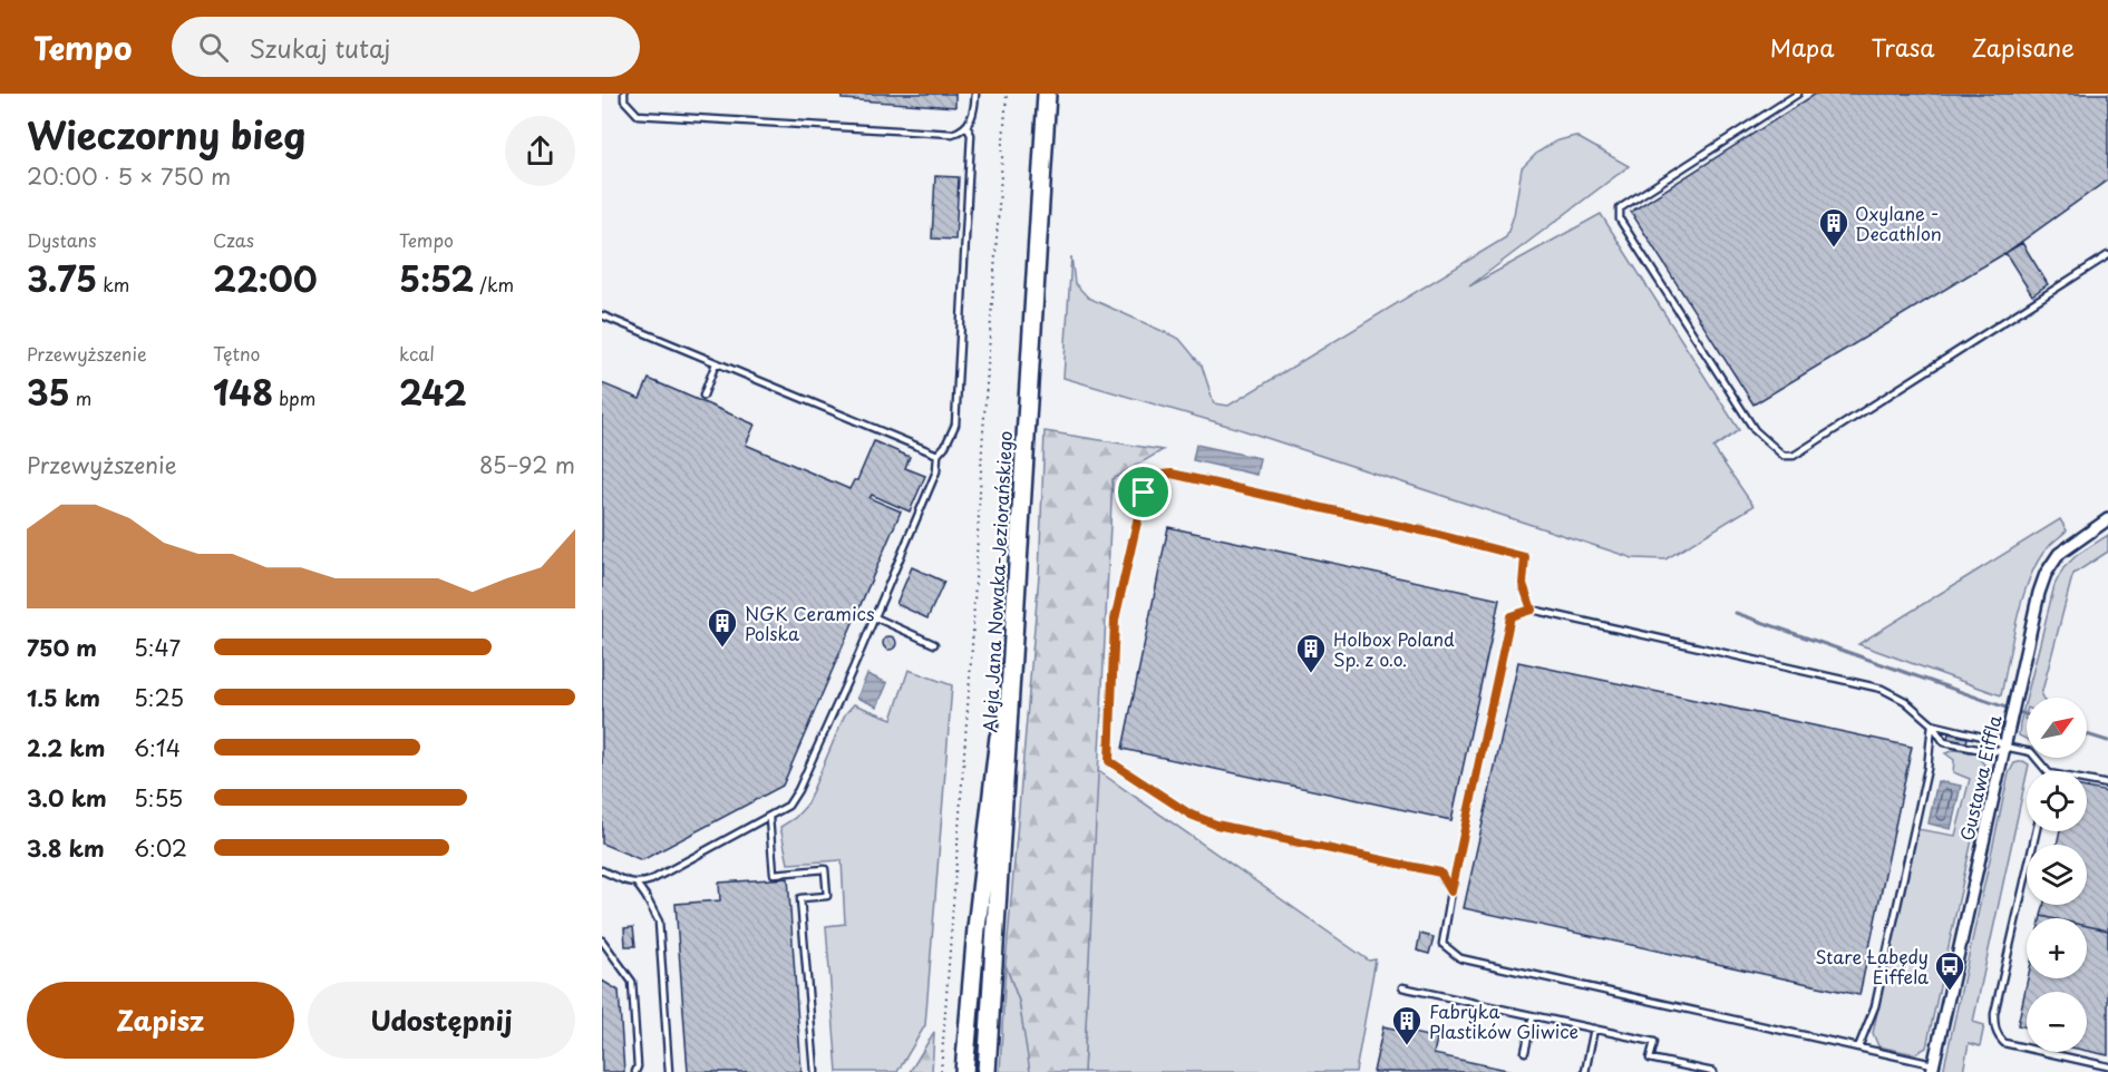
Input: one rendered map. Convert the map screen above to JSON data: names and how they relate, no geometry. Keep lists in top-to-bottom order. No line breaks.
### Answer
{"streets":{"main road":["Aleja Jana Nowaka-Jeziorańskiego"],"street":["Gustawa Eiffla"]},"places":{"building":["Oxylane - Decathlon","NGK Ceramics Polska","Holbox Poland Sp. z o.o.","Fabryka Plastików Gliwice"],"bus stop":["Stare Łabędy Eiffela"]},"north":"top right","page":{"header":"Tempo","search":"Szukaj tutaj","nav":["Mapa","Trasa","Zapisane"],"heading":["Wieczorny bieg","20:00 · 5 × 750 m"],"stats":[["Dystans","3.75 km"],["Czas","22:00"],["Tempo","5:52 /km"],["Przewyższenie","35 m"],["Tętno","148 bpm"],["kcal","242"]],"chart":["Przewyższenie","85–92 m"],"list":[{"name":"750 m","note":"5:47"},{"name":"1.5 km","note":"5:25"},{"name":"2.2 km","note":"6:14"},{"name":"3.0 km","note":"5:55"},{"name":"3.8 km","note":"6:02"}],"map_buttons":["+","−"],"buttons":["Zapisz","Udostępnij"]}}
